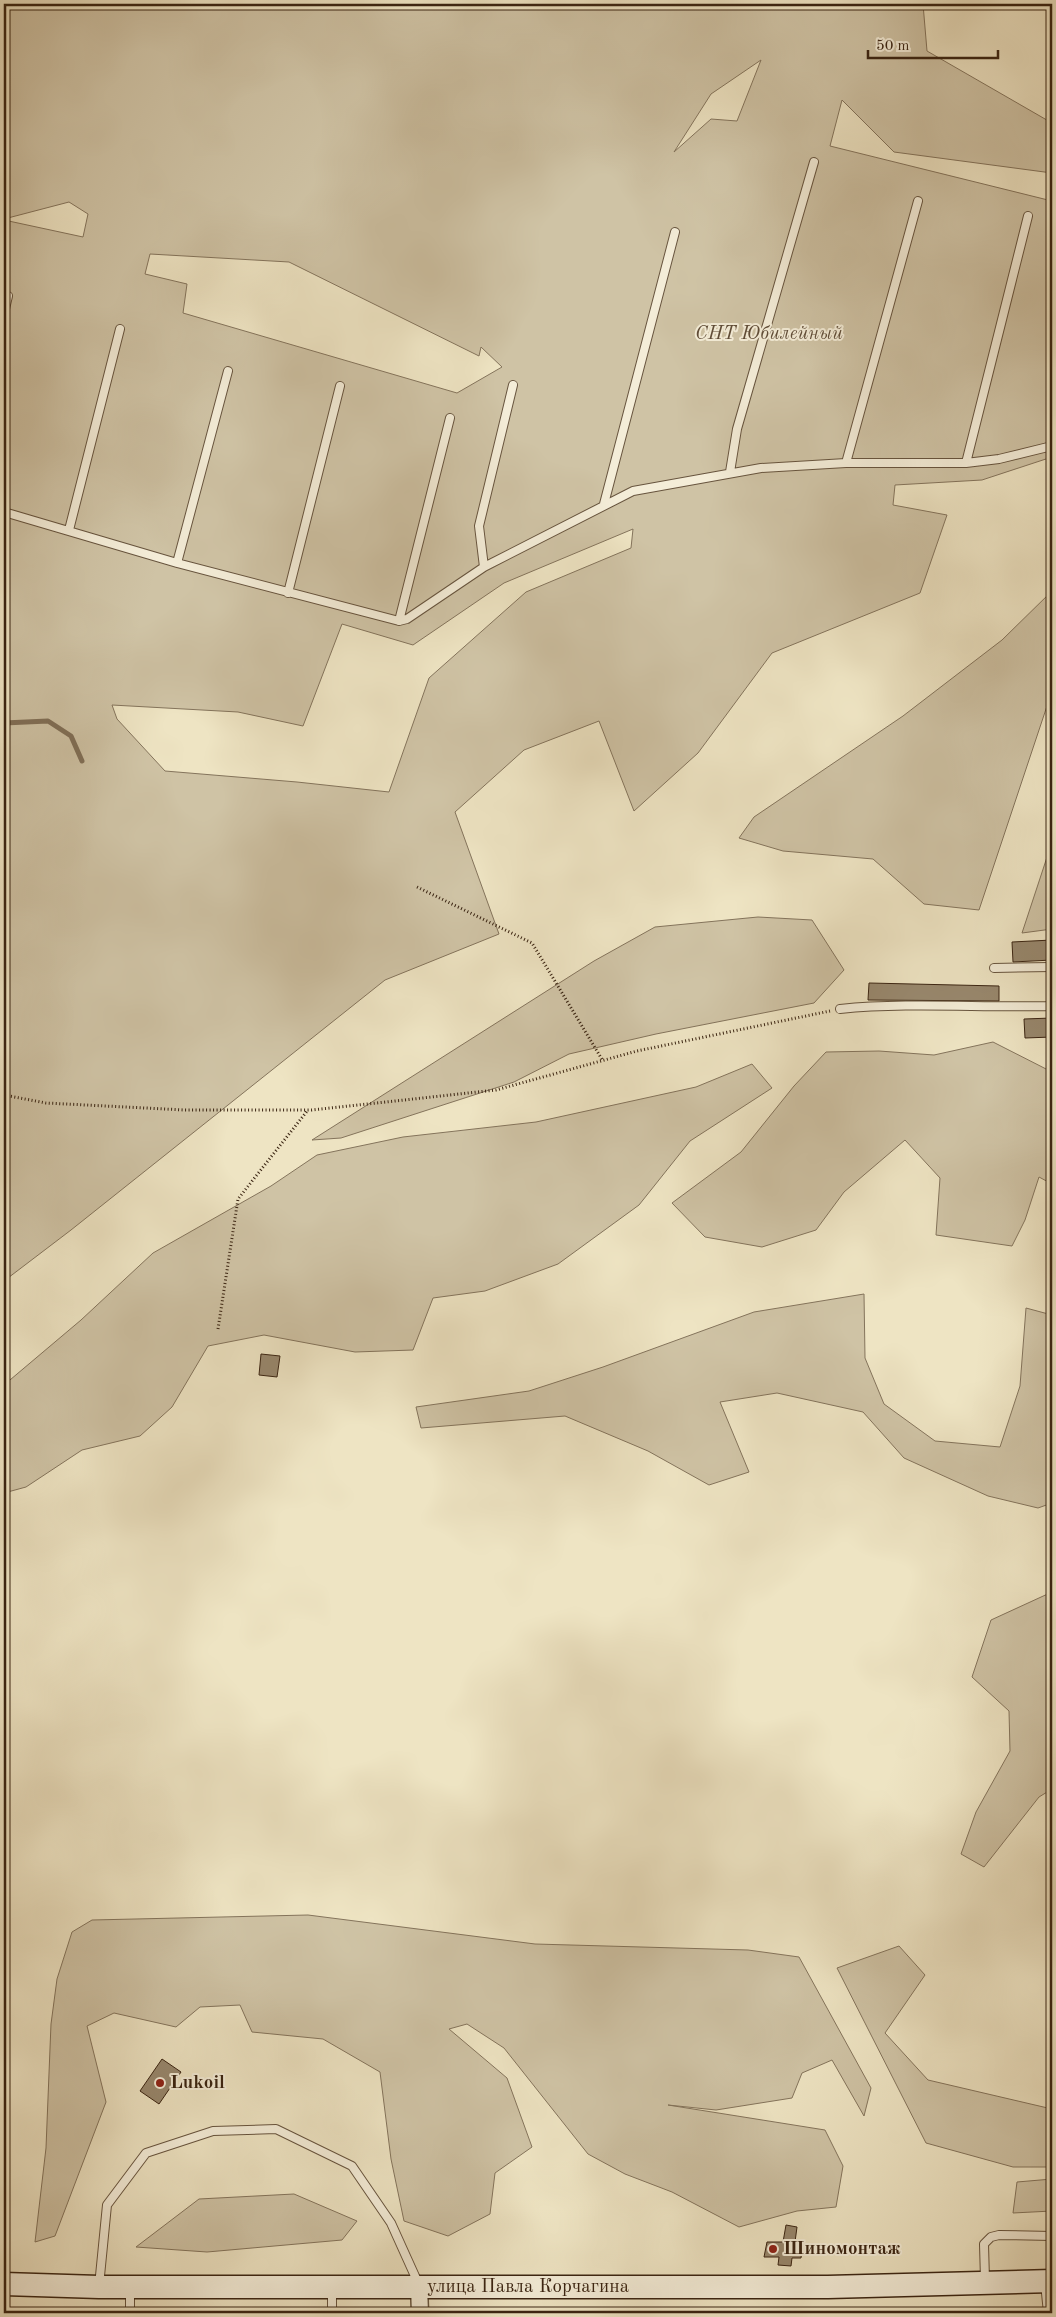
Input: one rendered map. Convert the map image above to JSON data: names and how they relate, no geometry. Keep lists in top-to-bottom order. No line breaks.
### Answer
{"streets":{"main road":["улица Павла Корчагина"]},"parks":["СНТ Юбилейный"],"places":["Lukoil","Шиномонтаж"],"scale_bar":"50 m"}
